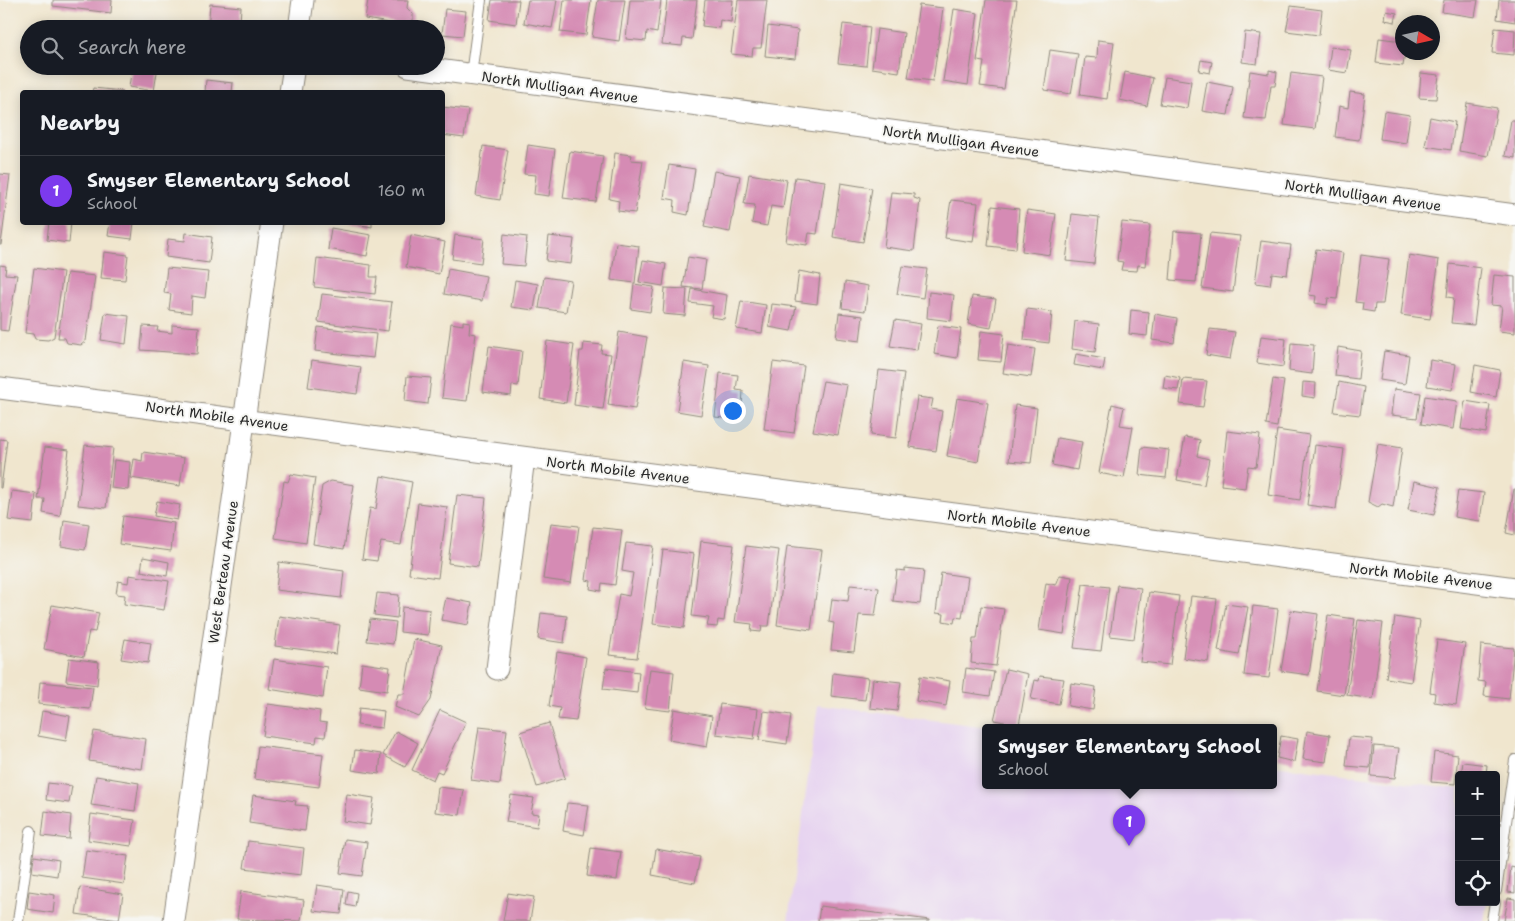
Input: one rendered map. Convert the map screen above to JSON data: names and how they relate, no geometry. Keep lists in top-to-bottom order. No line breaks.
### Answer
{"streets":{"street":["North Mulligan Avenue","North Mobile Avenue","West Berteau Avenue"]},"crossings":[["North Mobile Avenue","West Berteau Avenue"]],"north":"right","page":{"search":"Search here","heading":"Nearby","list":[{"mark":"1","name":"Smyser Elementary School","note":"School","value":"160 m"}],"popup":["Smyser Elementary School","School"],"map_buttons":["+","−"],"pins":"1"}}
